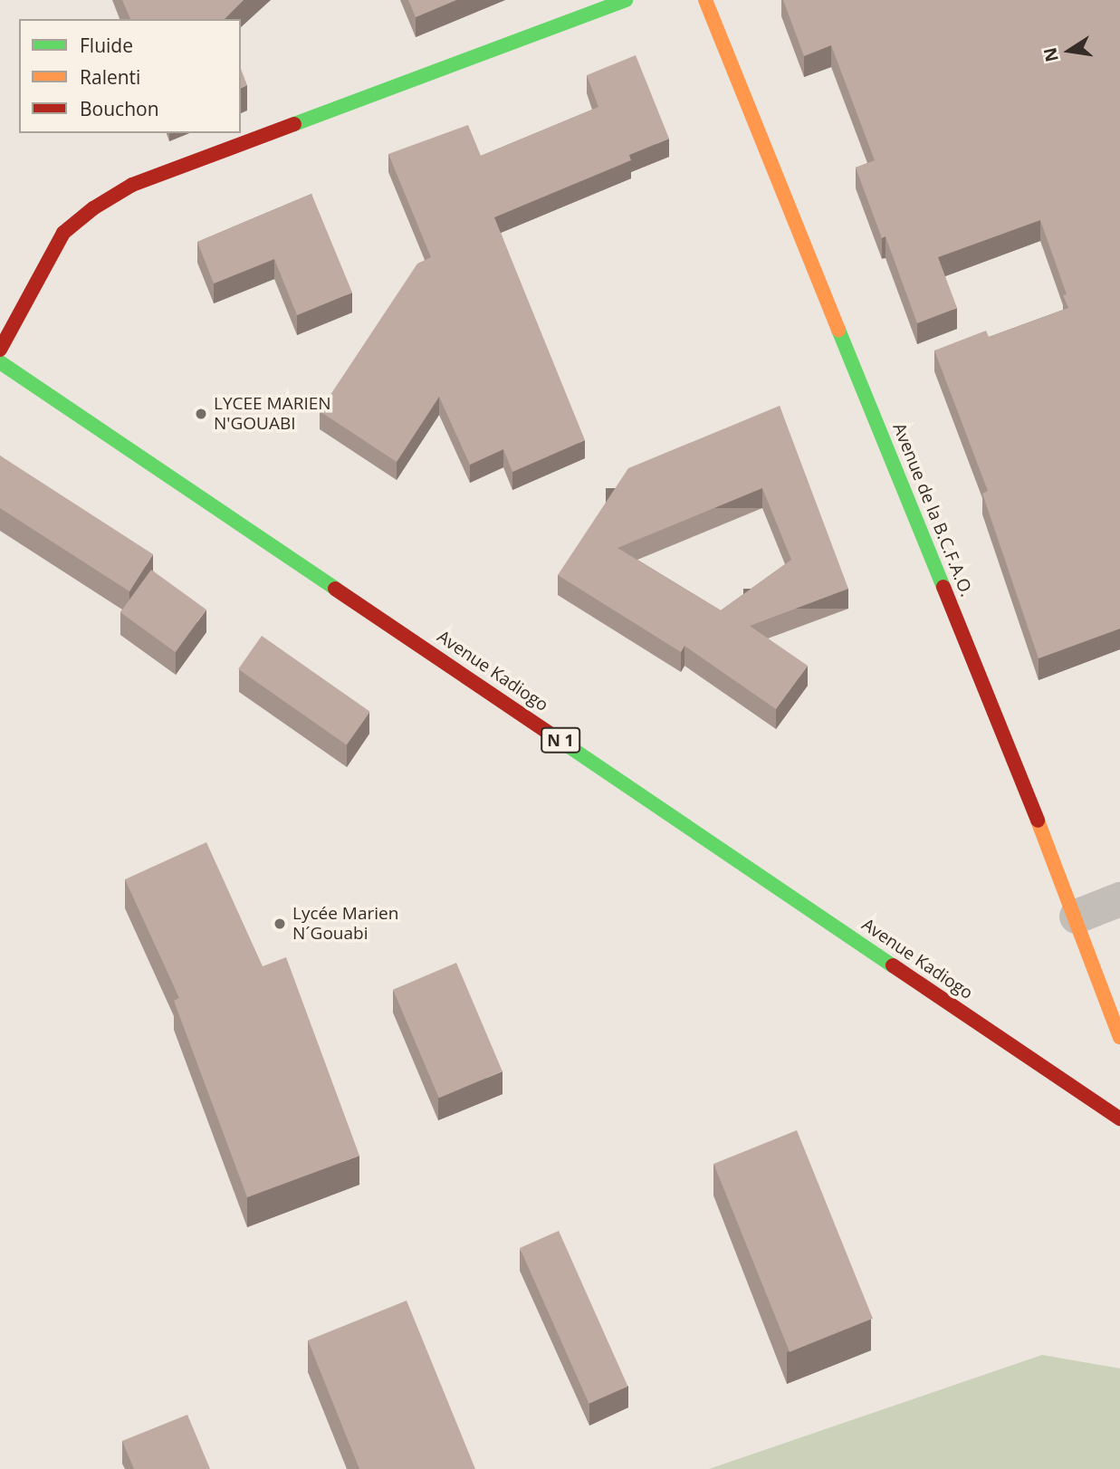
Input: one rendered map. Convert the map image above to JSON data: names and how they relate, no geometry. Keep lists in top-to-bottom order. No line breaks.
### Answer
{"streets":{"main road":["Avenue de la B.C.F.A.O.","Avenue Kadiogo","N 1"]},"places":["LYCEE MARIEN N'GOUABI","Lycée Marien N´Gouabi"],"legend":["Fluide","Ralenti","Bouchon"],"north":"left"}
